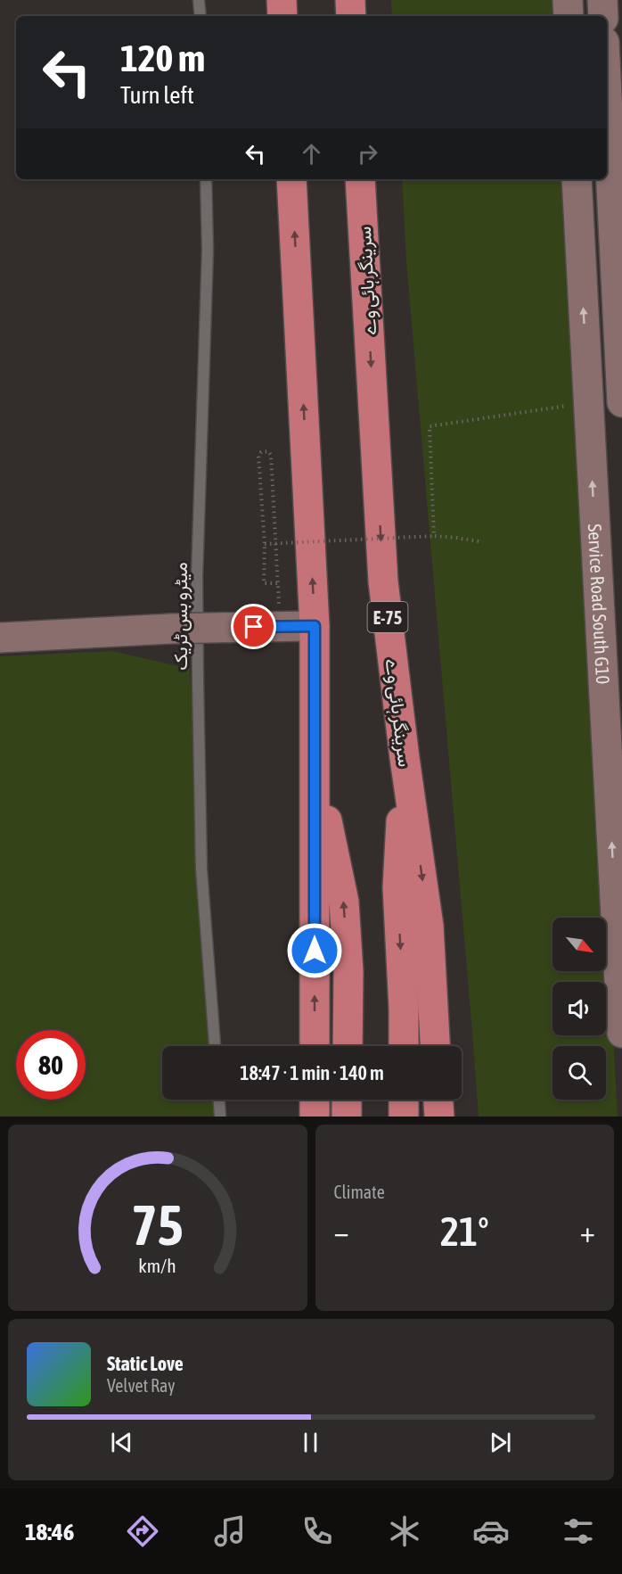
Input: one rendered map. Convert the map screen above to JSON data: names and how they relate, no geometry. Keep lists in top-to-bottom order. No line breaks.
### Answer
{"streets":{"highway":["سرینگر ہائی وے","E-75"],"main road":["Service Road South G10"],"lane":["میٹرو بس ٹریک"]},"one_way":["Service Road South G10"],"north":"bottom right","page":{"turn":["120 m","Turn left"],"limit":"80","trip":"18:47 · 1 min · 140 m","tile":"Climate","heat":["−","21°","+"],"song":["Static Love","Velvet Ray"],"tabs":"18:46","gauge":["75","km/h"]}}
